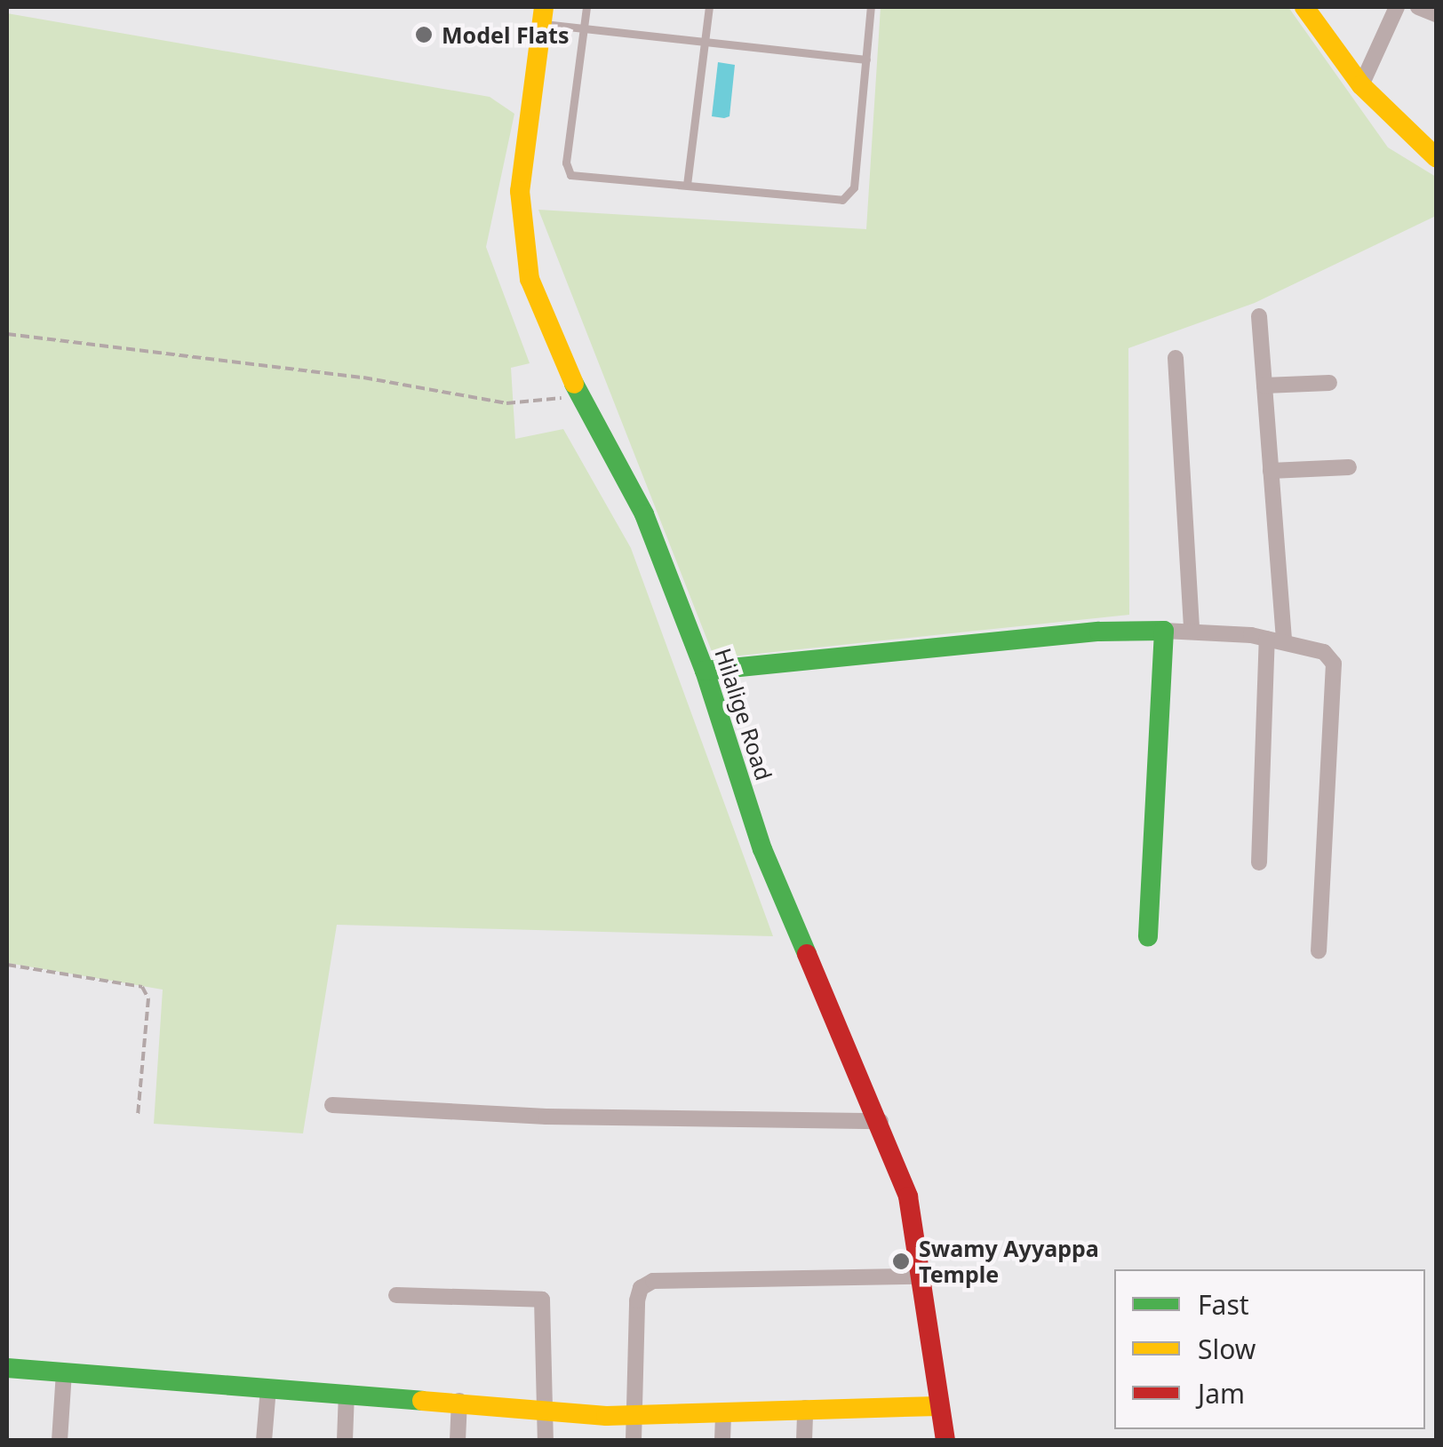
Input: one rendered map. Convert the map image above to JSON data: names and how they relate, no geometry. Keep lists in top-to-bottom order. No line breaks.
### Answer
{"streets":{"street":["Hilalige Road"]},"places":["Model Flats","Swamy Ayyappa Temple"],"legend":["Fast","Slow","Jam"]}
